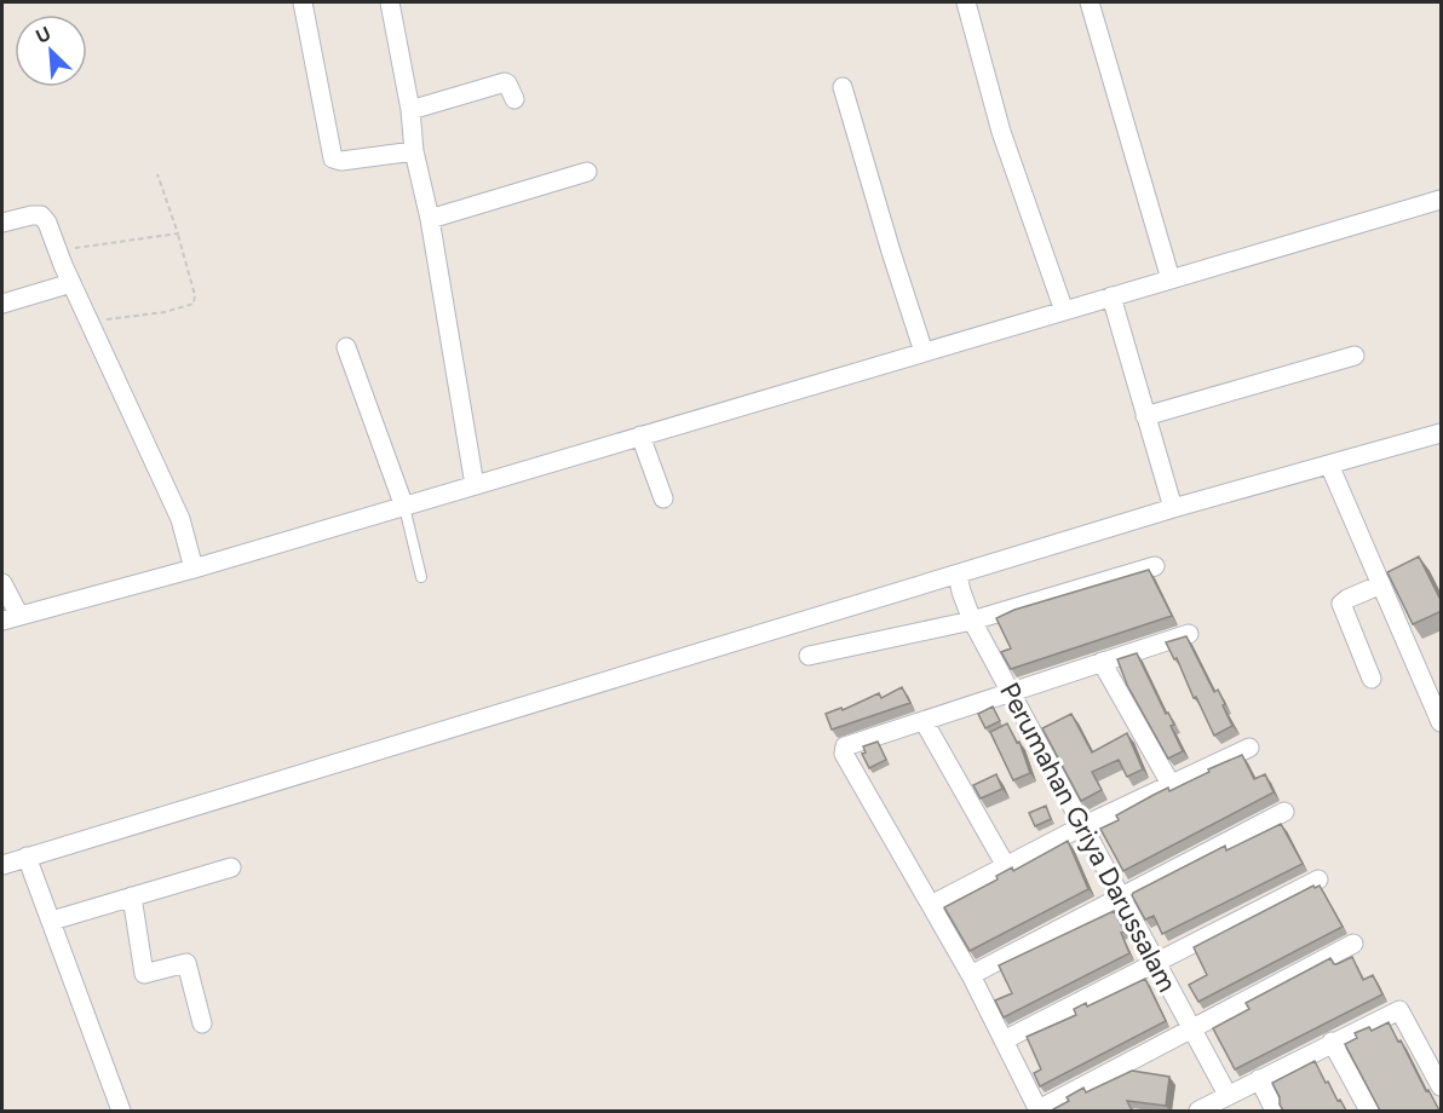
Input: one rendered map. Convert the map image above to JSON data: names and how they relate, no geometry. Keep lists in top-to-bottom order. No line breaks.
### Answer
{"streets":{"street":["Perumahan Griya Darussalam"]},"north":"top left"}
